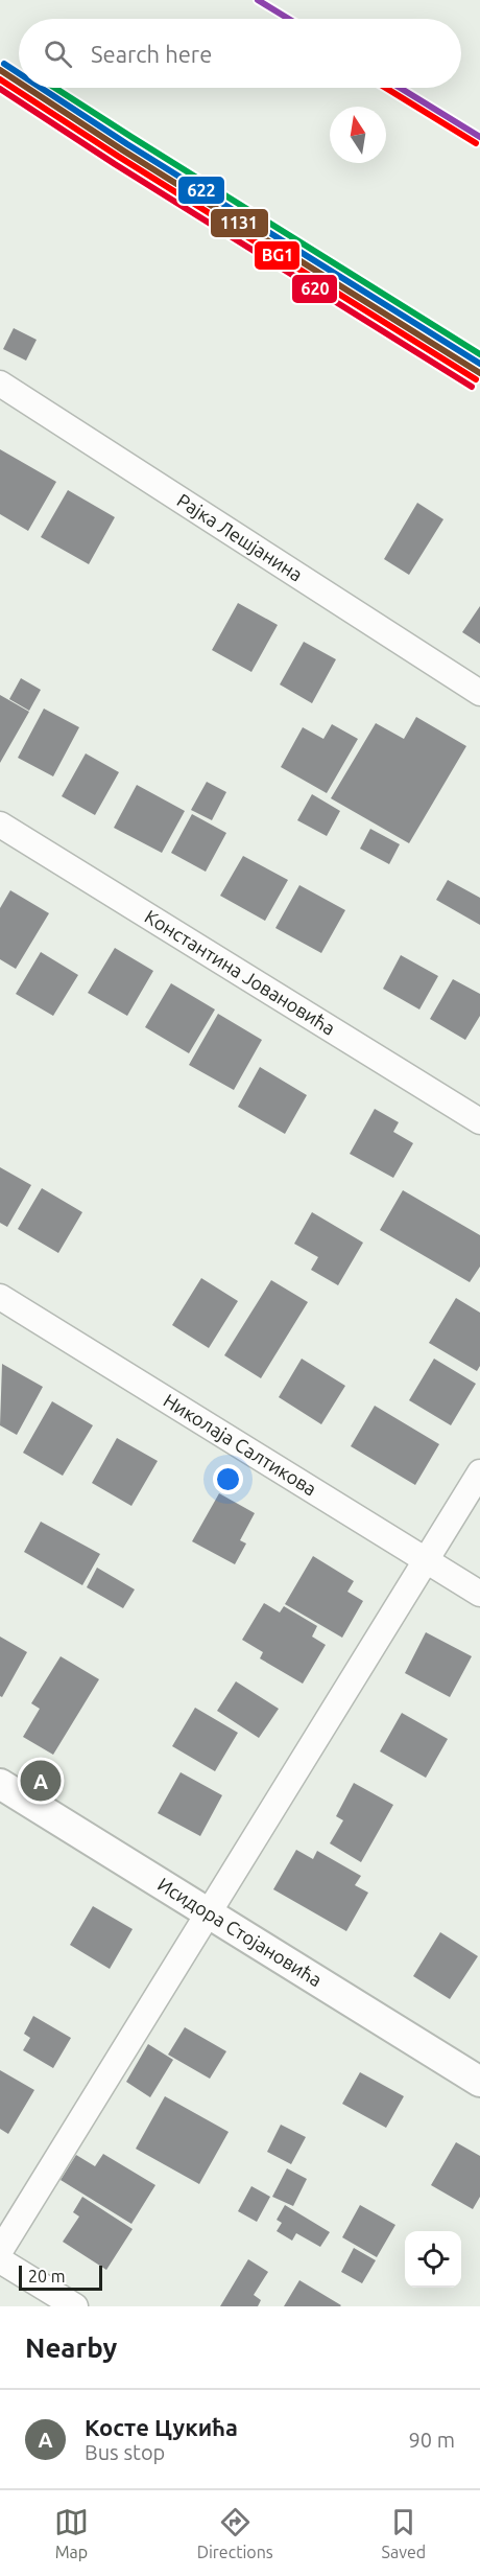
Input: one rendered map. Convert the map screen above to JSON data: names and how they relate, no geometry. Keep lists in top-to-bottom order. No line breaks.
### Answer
{"streets":{"street":["Рајка Лешјанина","Константина Јовановића","Николаја Салтикова","Исидора Стојановића"]},"lines":["transit line 622","transit line 1131","transit line BG1","transit line 620"],"scale_bar":"20 m","north":"top","page":{"search":"Search here","pins":"A","scale":"20 m","heading":"Nearby","list":[{"mark":"A","name":"Косте Цукића","note":"Bus stop","value":"90 m"}],"nav":["Map","Directions","Saved"]}}
